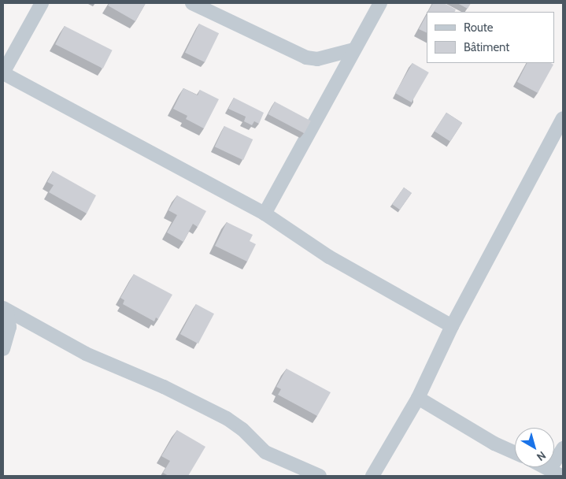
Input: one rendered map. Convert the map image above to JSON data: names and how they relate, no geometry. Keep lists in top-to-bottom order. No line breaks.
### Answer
{"legend":["Route","Bâtiment"],"north":"bottom right"}
